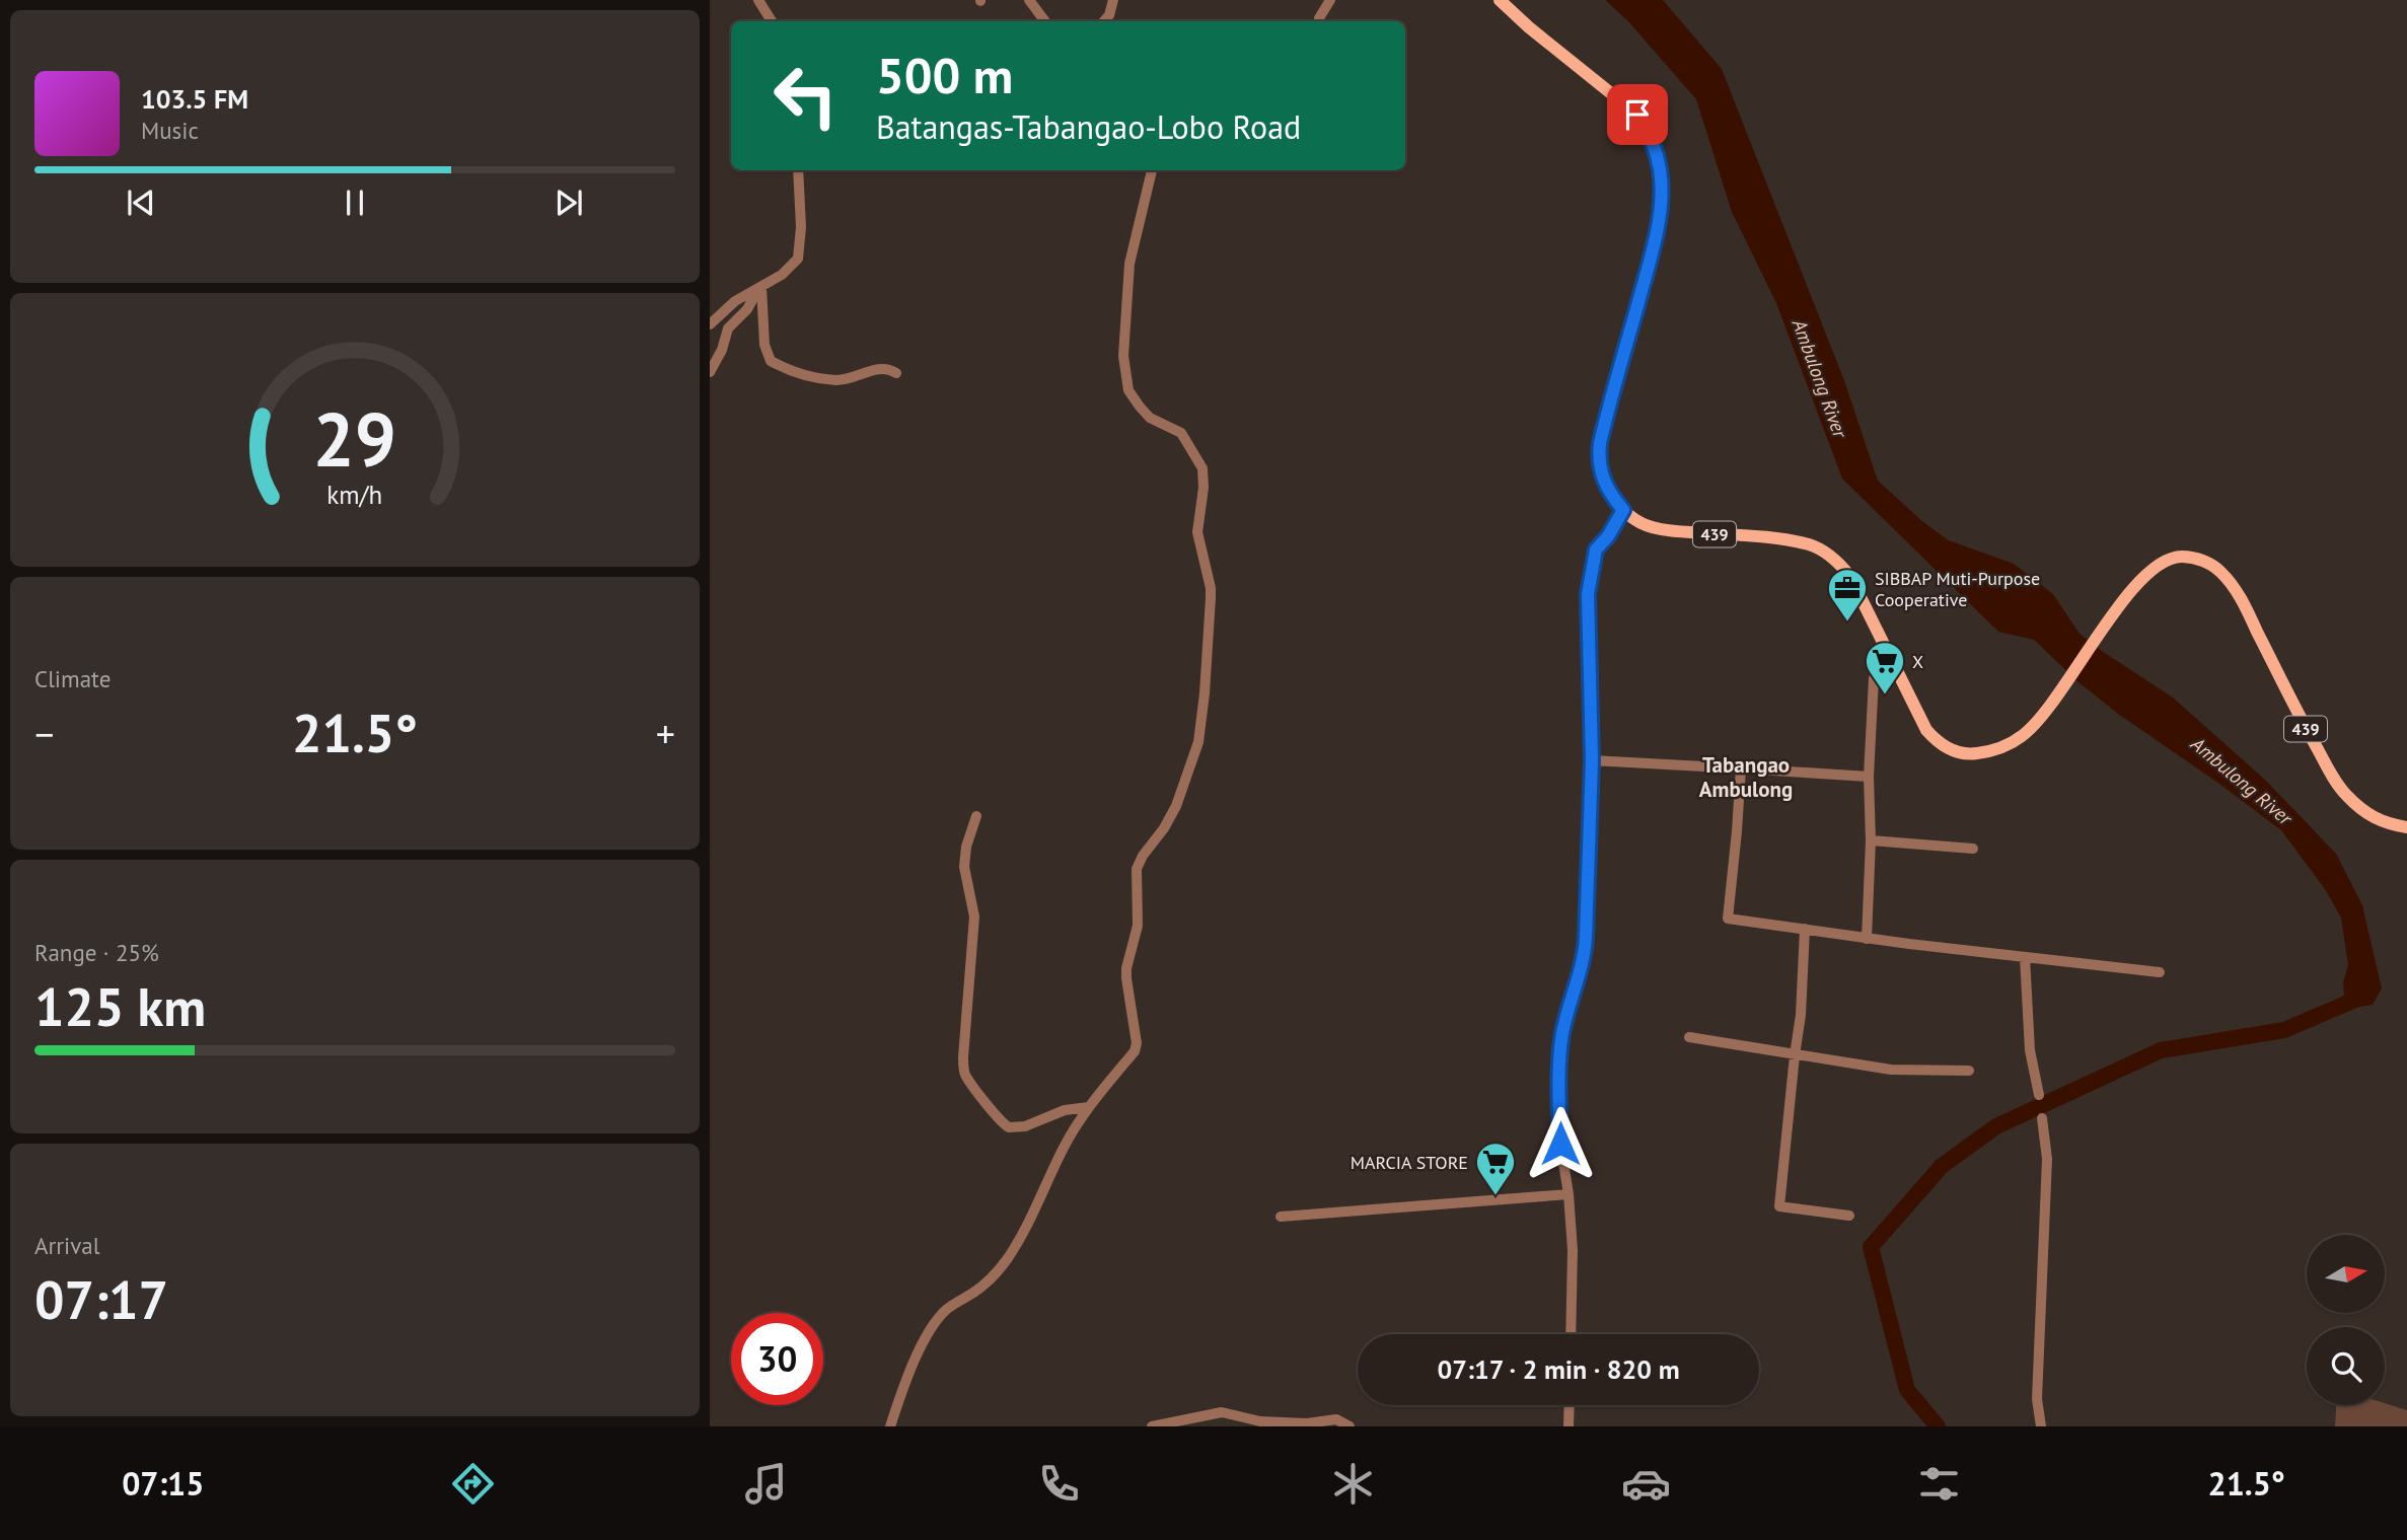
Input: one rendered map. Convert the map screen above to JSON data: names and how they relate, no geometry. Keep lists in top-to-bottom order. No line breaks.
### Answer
{"streets":{"main road":["439"]},"districts":["Tabangao Ambulong"],"water":["Ambulong River"],"places":{"office":["SIBBAP Muti-Purpose Cooperative"],"supermarket":["X","MARCIA STORE"]},"north":"right","page":{"turn":["500 m","Batangas-Tabangao-Lobo Road"],"song":["103.5 FM","Music"],"tile":["Climate",["Range · 25%","125 km"],["Arrival","07:17"]],"heat":["−","21.5°","+"],"limit":"30","trip":"07:17 · 2 min · 820 m","tabs":["07:15","21.5°"],"gauge":["29","km/h"]}}
